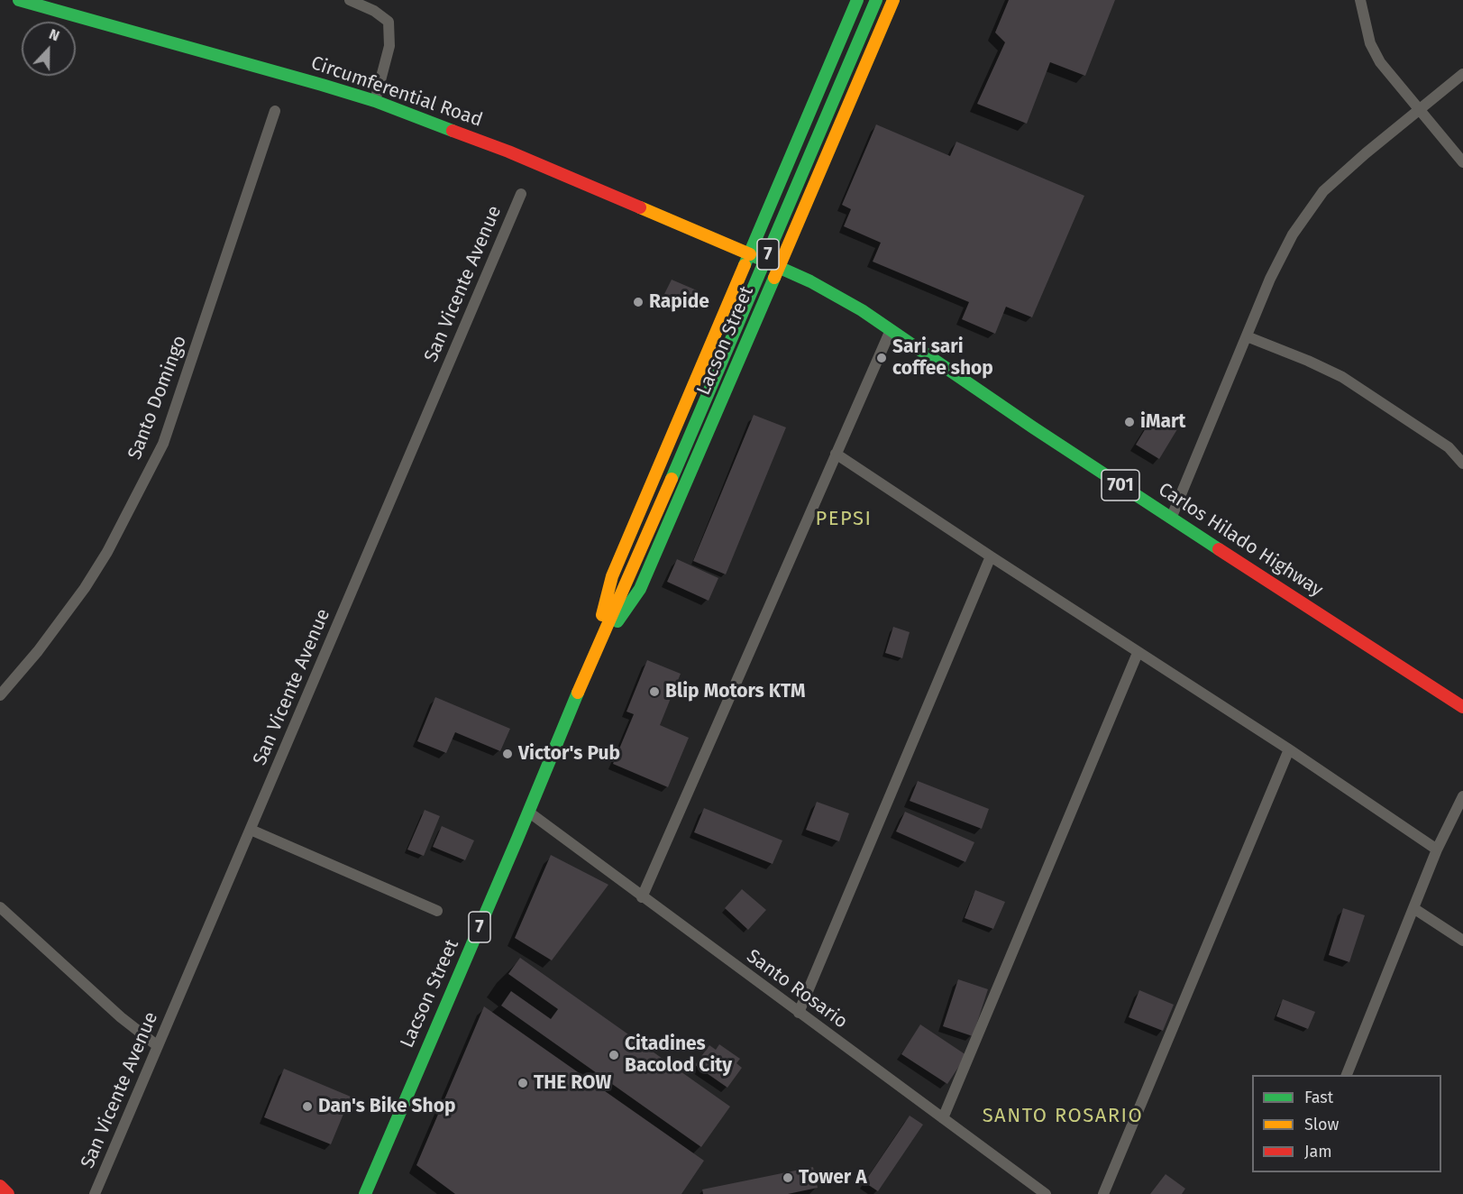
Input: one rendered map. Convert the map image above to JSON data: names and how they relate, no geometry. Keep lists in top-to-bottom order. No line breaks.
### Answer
{"streets":{"main road":["Circumferential Road","7","Lacson Street","701","Carlos Hilado Highway"],"street":["San Vicente Avenue","Santo Domingo","Santo Rosario"]},"crossings":[["Circumferential Road","Lacson Street"],["Circumferential Road","Carlos Hilado Highway"],["Lacson Street","Carlos Hilado Highway"],["Lacson Street","Santo Rosario"]],"districts":["PEPSI","SANTO ROSARIO"],"places":["Rapide","Sari sari coffee shop","iMart","Blip Motors KTM","Victor's Pub","Citadines Bacolod City","THE ROW","Dan's Bike Shop","Tower A"],"legend":["Fast","Slow","Jam"],"north":"top"}
